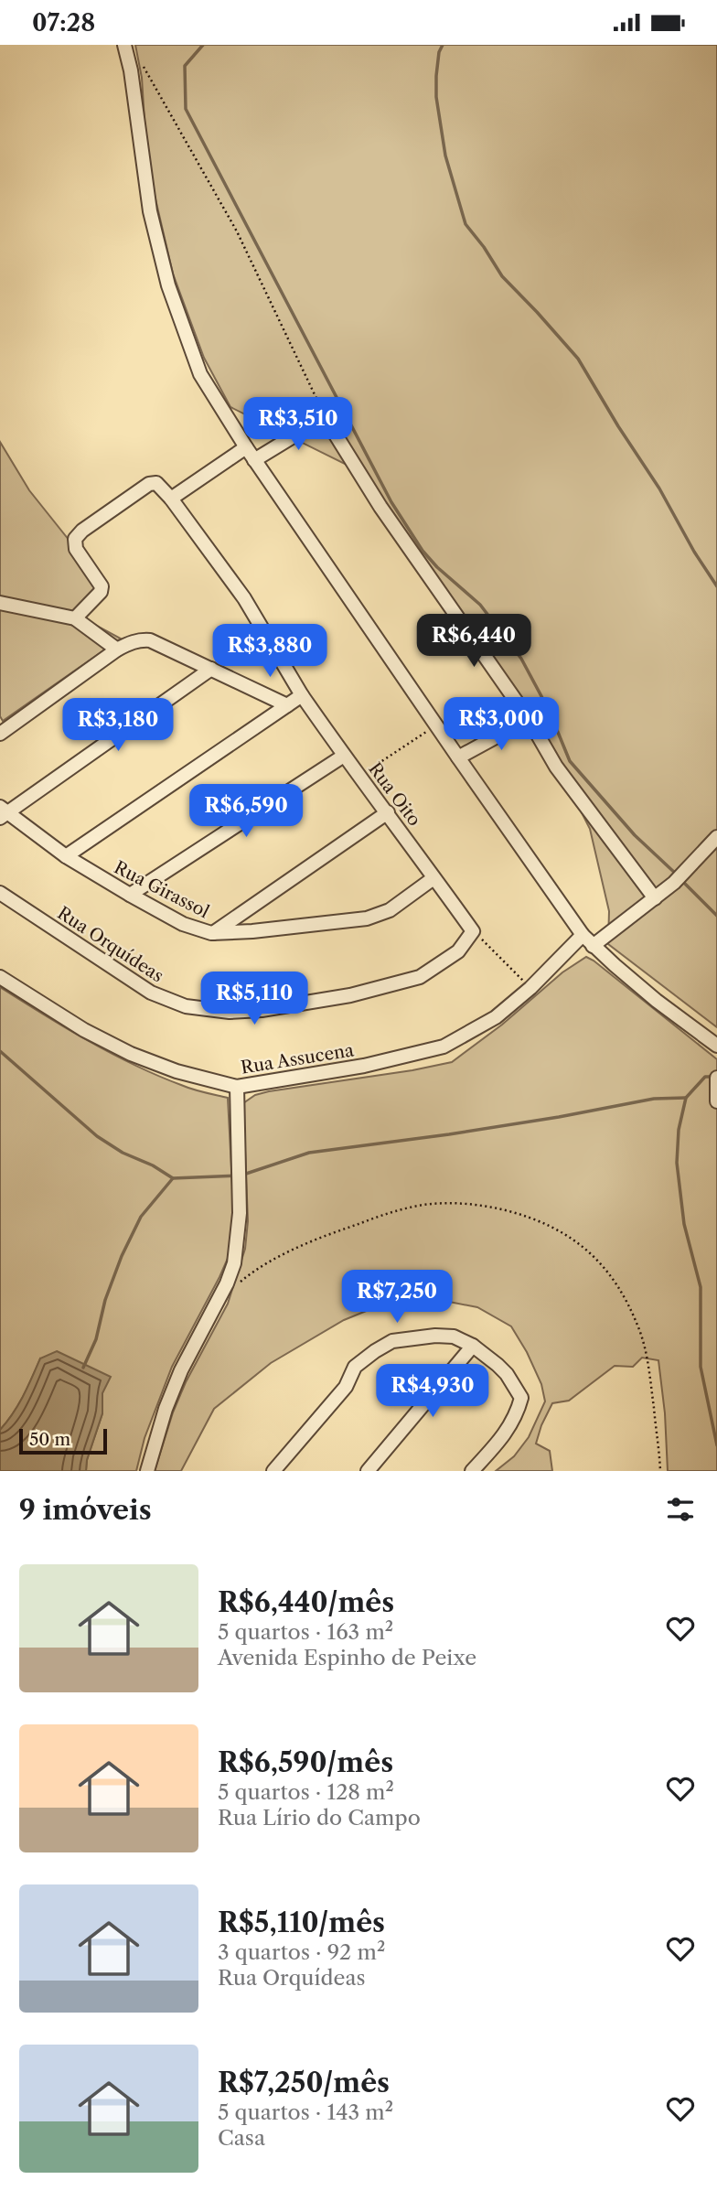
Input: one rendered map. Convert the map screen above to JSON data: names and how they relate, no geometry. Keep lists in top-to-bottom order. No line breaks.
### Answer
{"streets":{"street":["Rua Oito","Rua Girassol","Rua Orquídeas","Rua Assucena"]},"crossings":[["Rua Oito","Rua Girassol"],["Rua Oito","Rua Orquídeas"]],"scale_bar":"50 m","page":{"status":"07:28","price":["R$3,510","R$6,440","R$3,880","R$3,000","R$3,180","R$6,590","R$5,110","R$7,250","R$4,930"],"scale":"50 m","heading":"9 imóveis","list":[{"name":"R$6,440/mês","note":"5 quartos · 163 m² · Avenida Espinho de Peixe"},{"name":"R$6,590/mês","note":"5 quartos · 128 m² · Rua Lírio do Campo"},{"name":"R$5,110/mês","note":"3 quartos · 92 m² · Rua Orquídeas"},{"name":"R$7,250/mês","note":"5 quartos · 143 m² · Casa"}]}}
